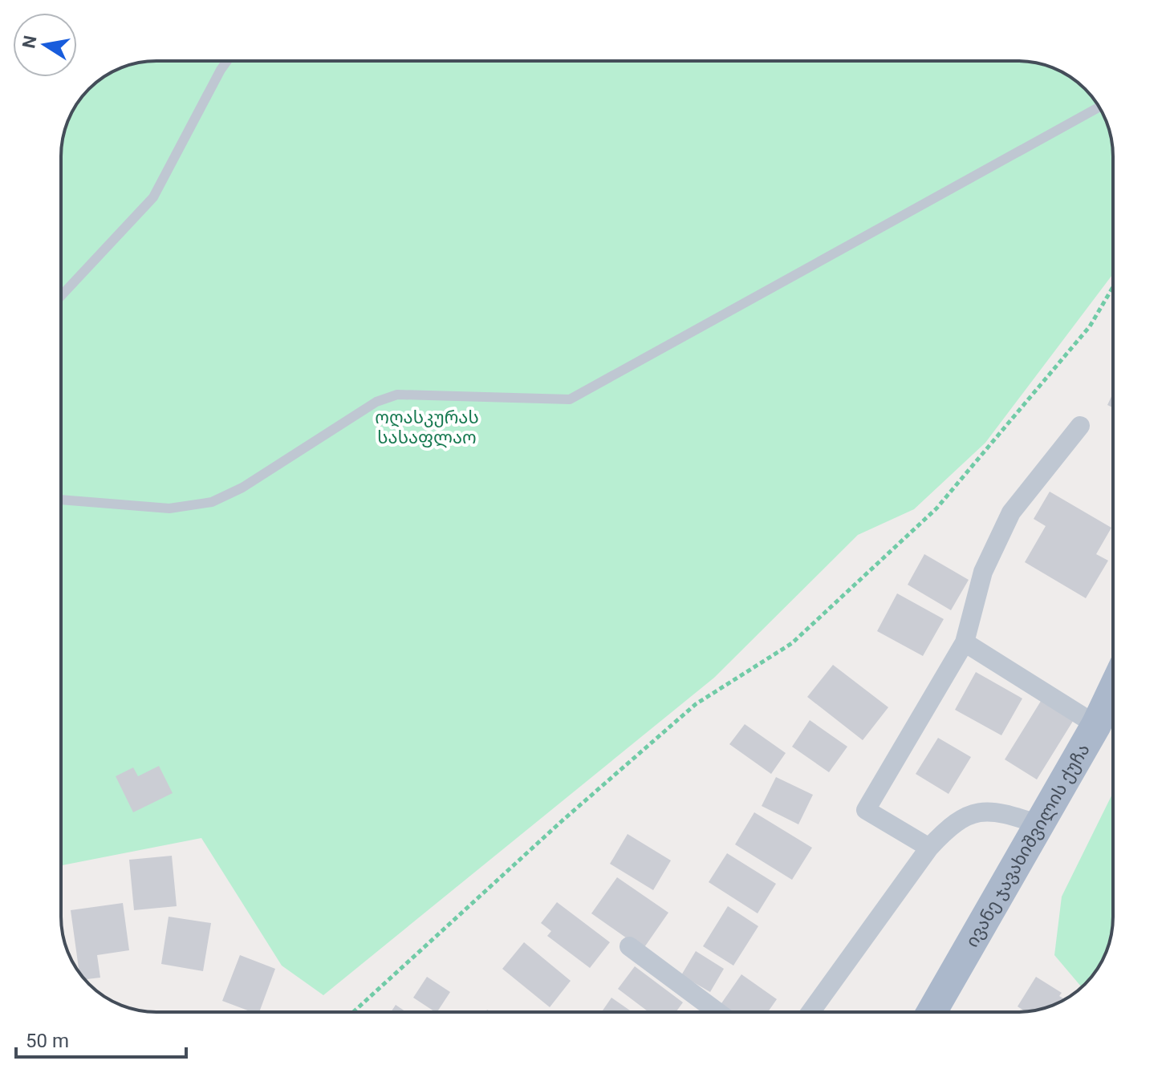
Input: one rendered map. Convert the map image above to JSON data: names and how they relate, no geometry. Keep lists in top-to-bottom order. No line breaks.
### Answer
{"streets":{"main road":["ივანე ჯავახიშვილის ქუჩა"]},"parks":["ოღასკურას სასაფლაო"],"scale_bar":"50 m","north":"left"}
